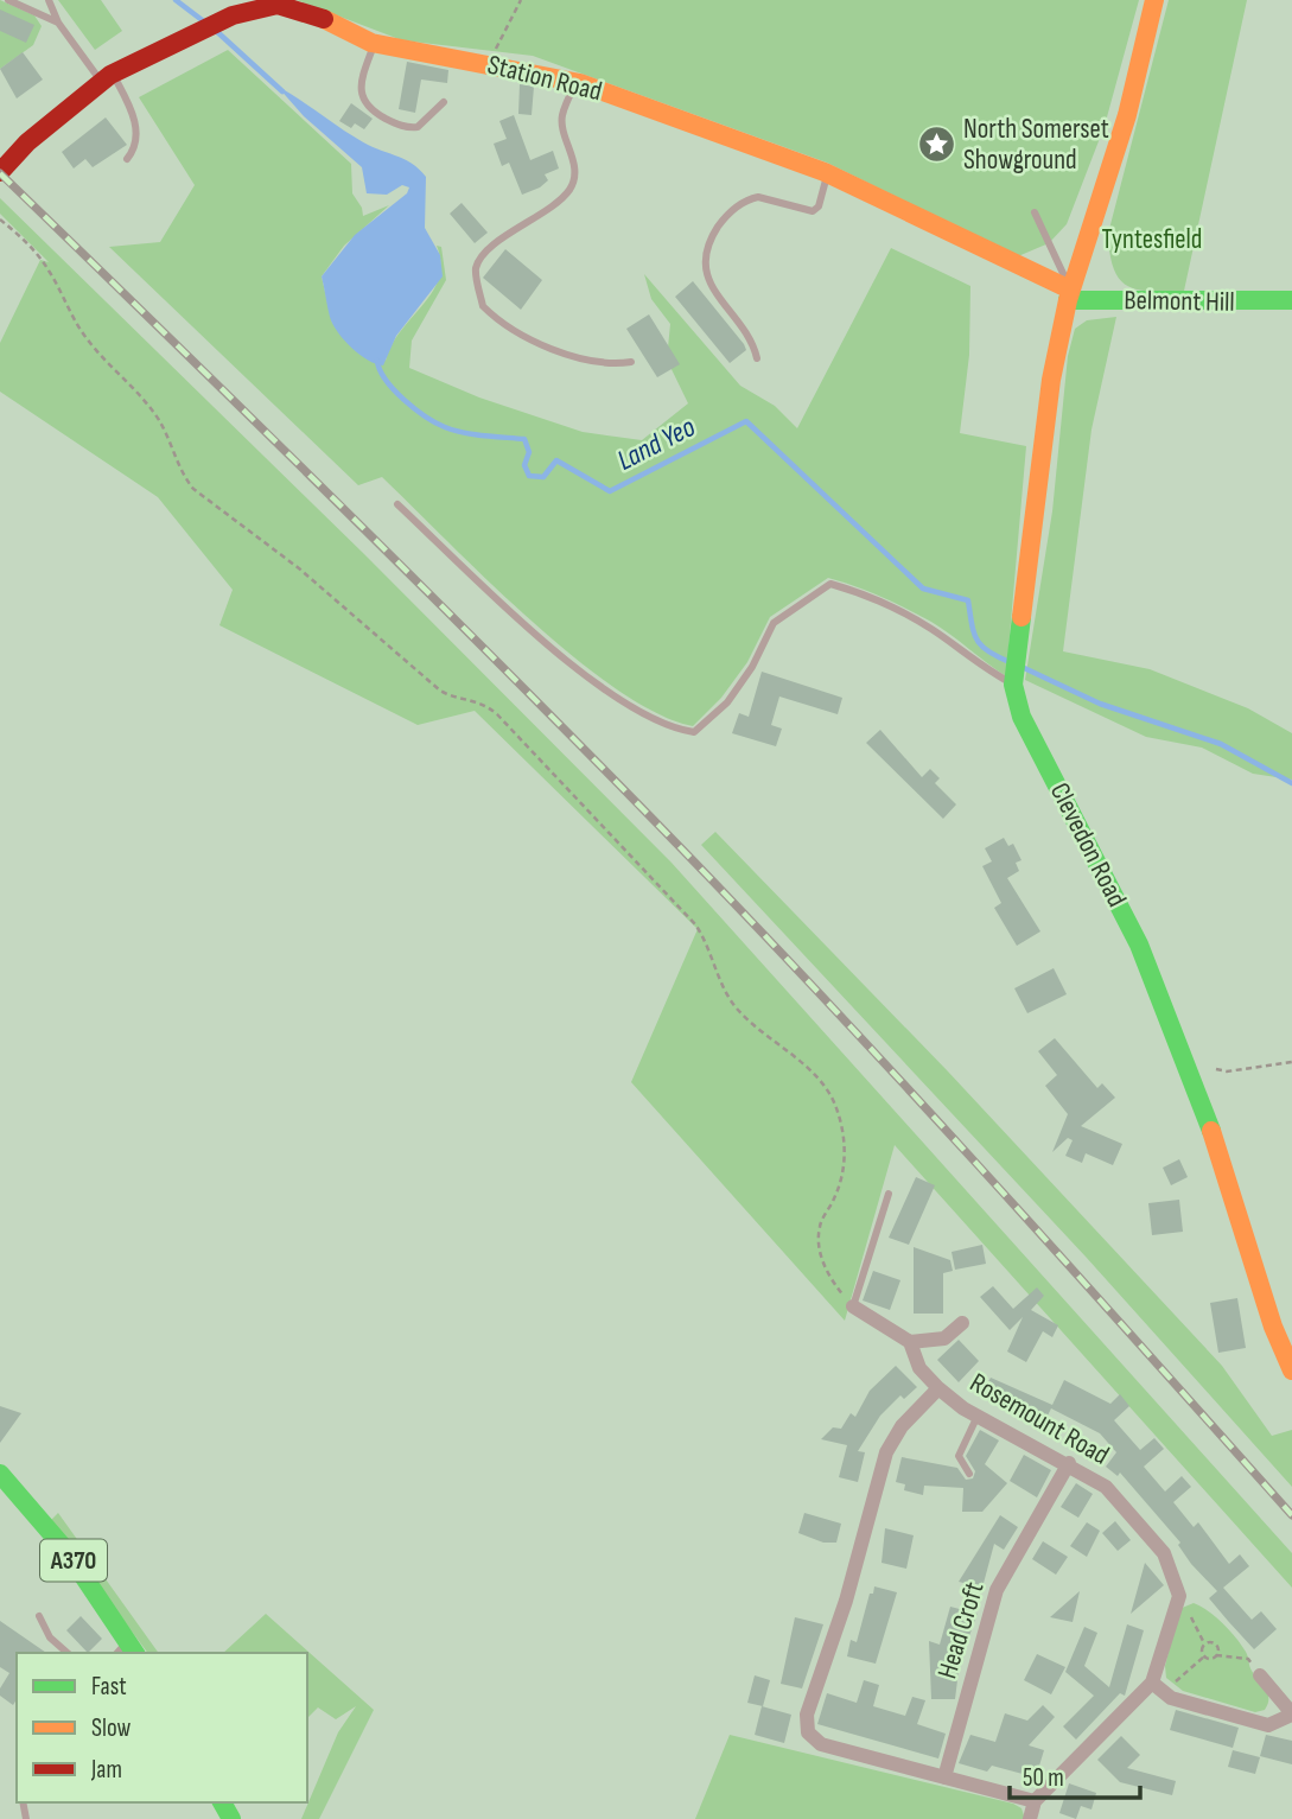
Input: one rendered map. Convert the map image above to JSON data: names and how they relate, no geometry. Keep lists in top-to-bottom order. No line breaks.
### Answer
{"streets":{"main road":["Station Road","Belmont Hill","Clevedon Road","A370"],"street":["Rosemount Road","Head Croft"]},"crossings":[["Station Road","Belmont Hill"],["Station Road","Clevedon Road"],["Belmont Hill","Clevedon Road"],["Rosemount Road","Head Croft"]],"water":["Land Yeo"],"parks":["Tyntesfield"],"places":{"place":["North Somerset Showground"]},"legend":["Fast","Slow","Jam"],"scale_bar":"50 m"}
